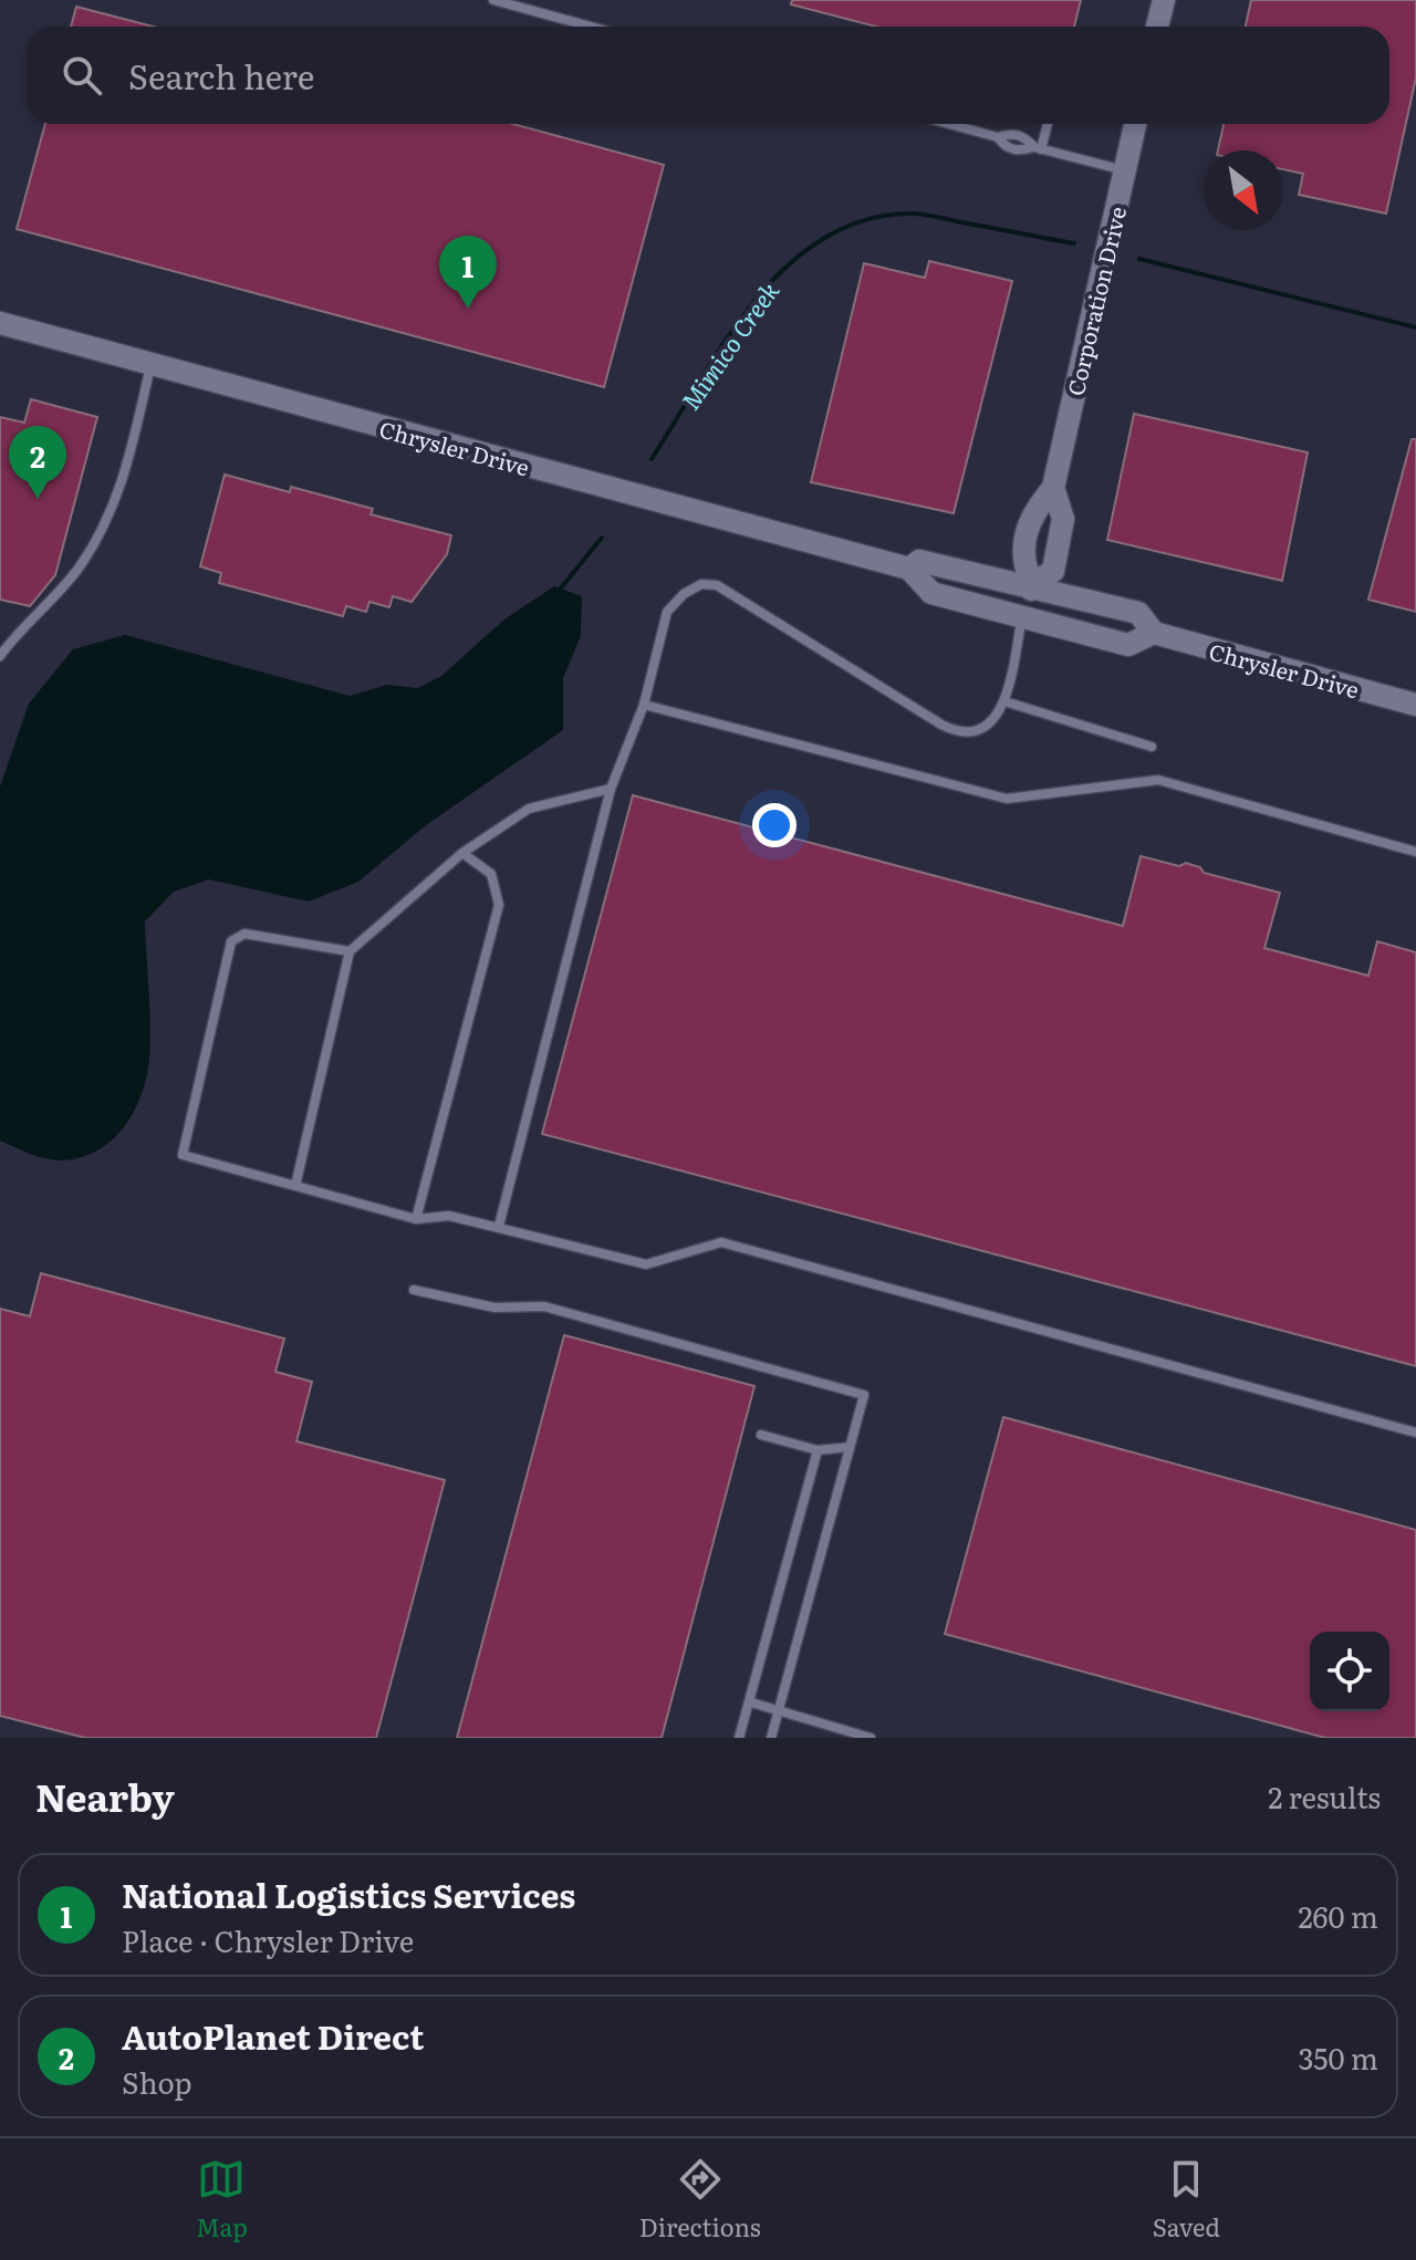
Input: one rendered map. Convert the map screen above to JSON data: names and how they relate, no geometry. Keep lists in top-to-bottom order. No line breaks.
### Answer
{"streets":{"street":["Corporation Drive","Chrysler Drive"]},"crossings":[["Corporation Drive","Chrysler Drive"]],"water":["Mimico Creek"],"north":"bottom right","page":{"search":"Search here","pins":["1","2"],"heading":["Nearby","2 results"],"list":[{"mark":"1","name":"National Logistics Services","note":"Place · Chrysler Drive","value":"260 m"},{"mark":"2","name":"AutoPlanet Direct","note":"Shop","value":"350 m"}],"nav":["Map","Directions","Saved"]}}
